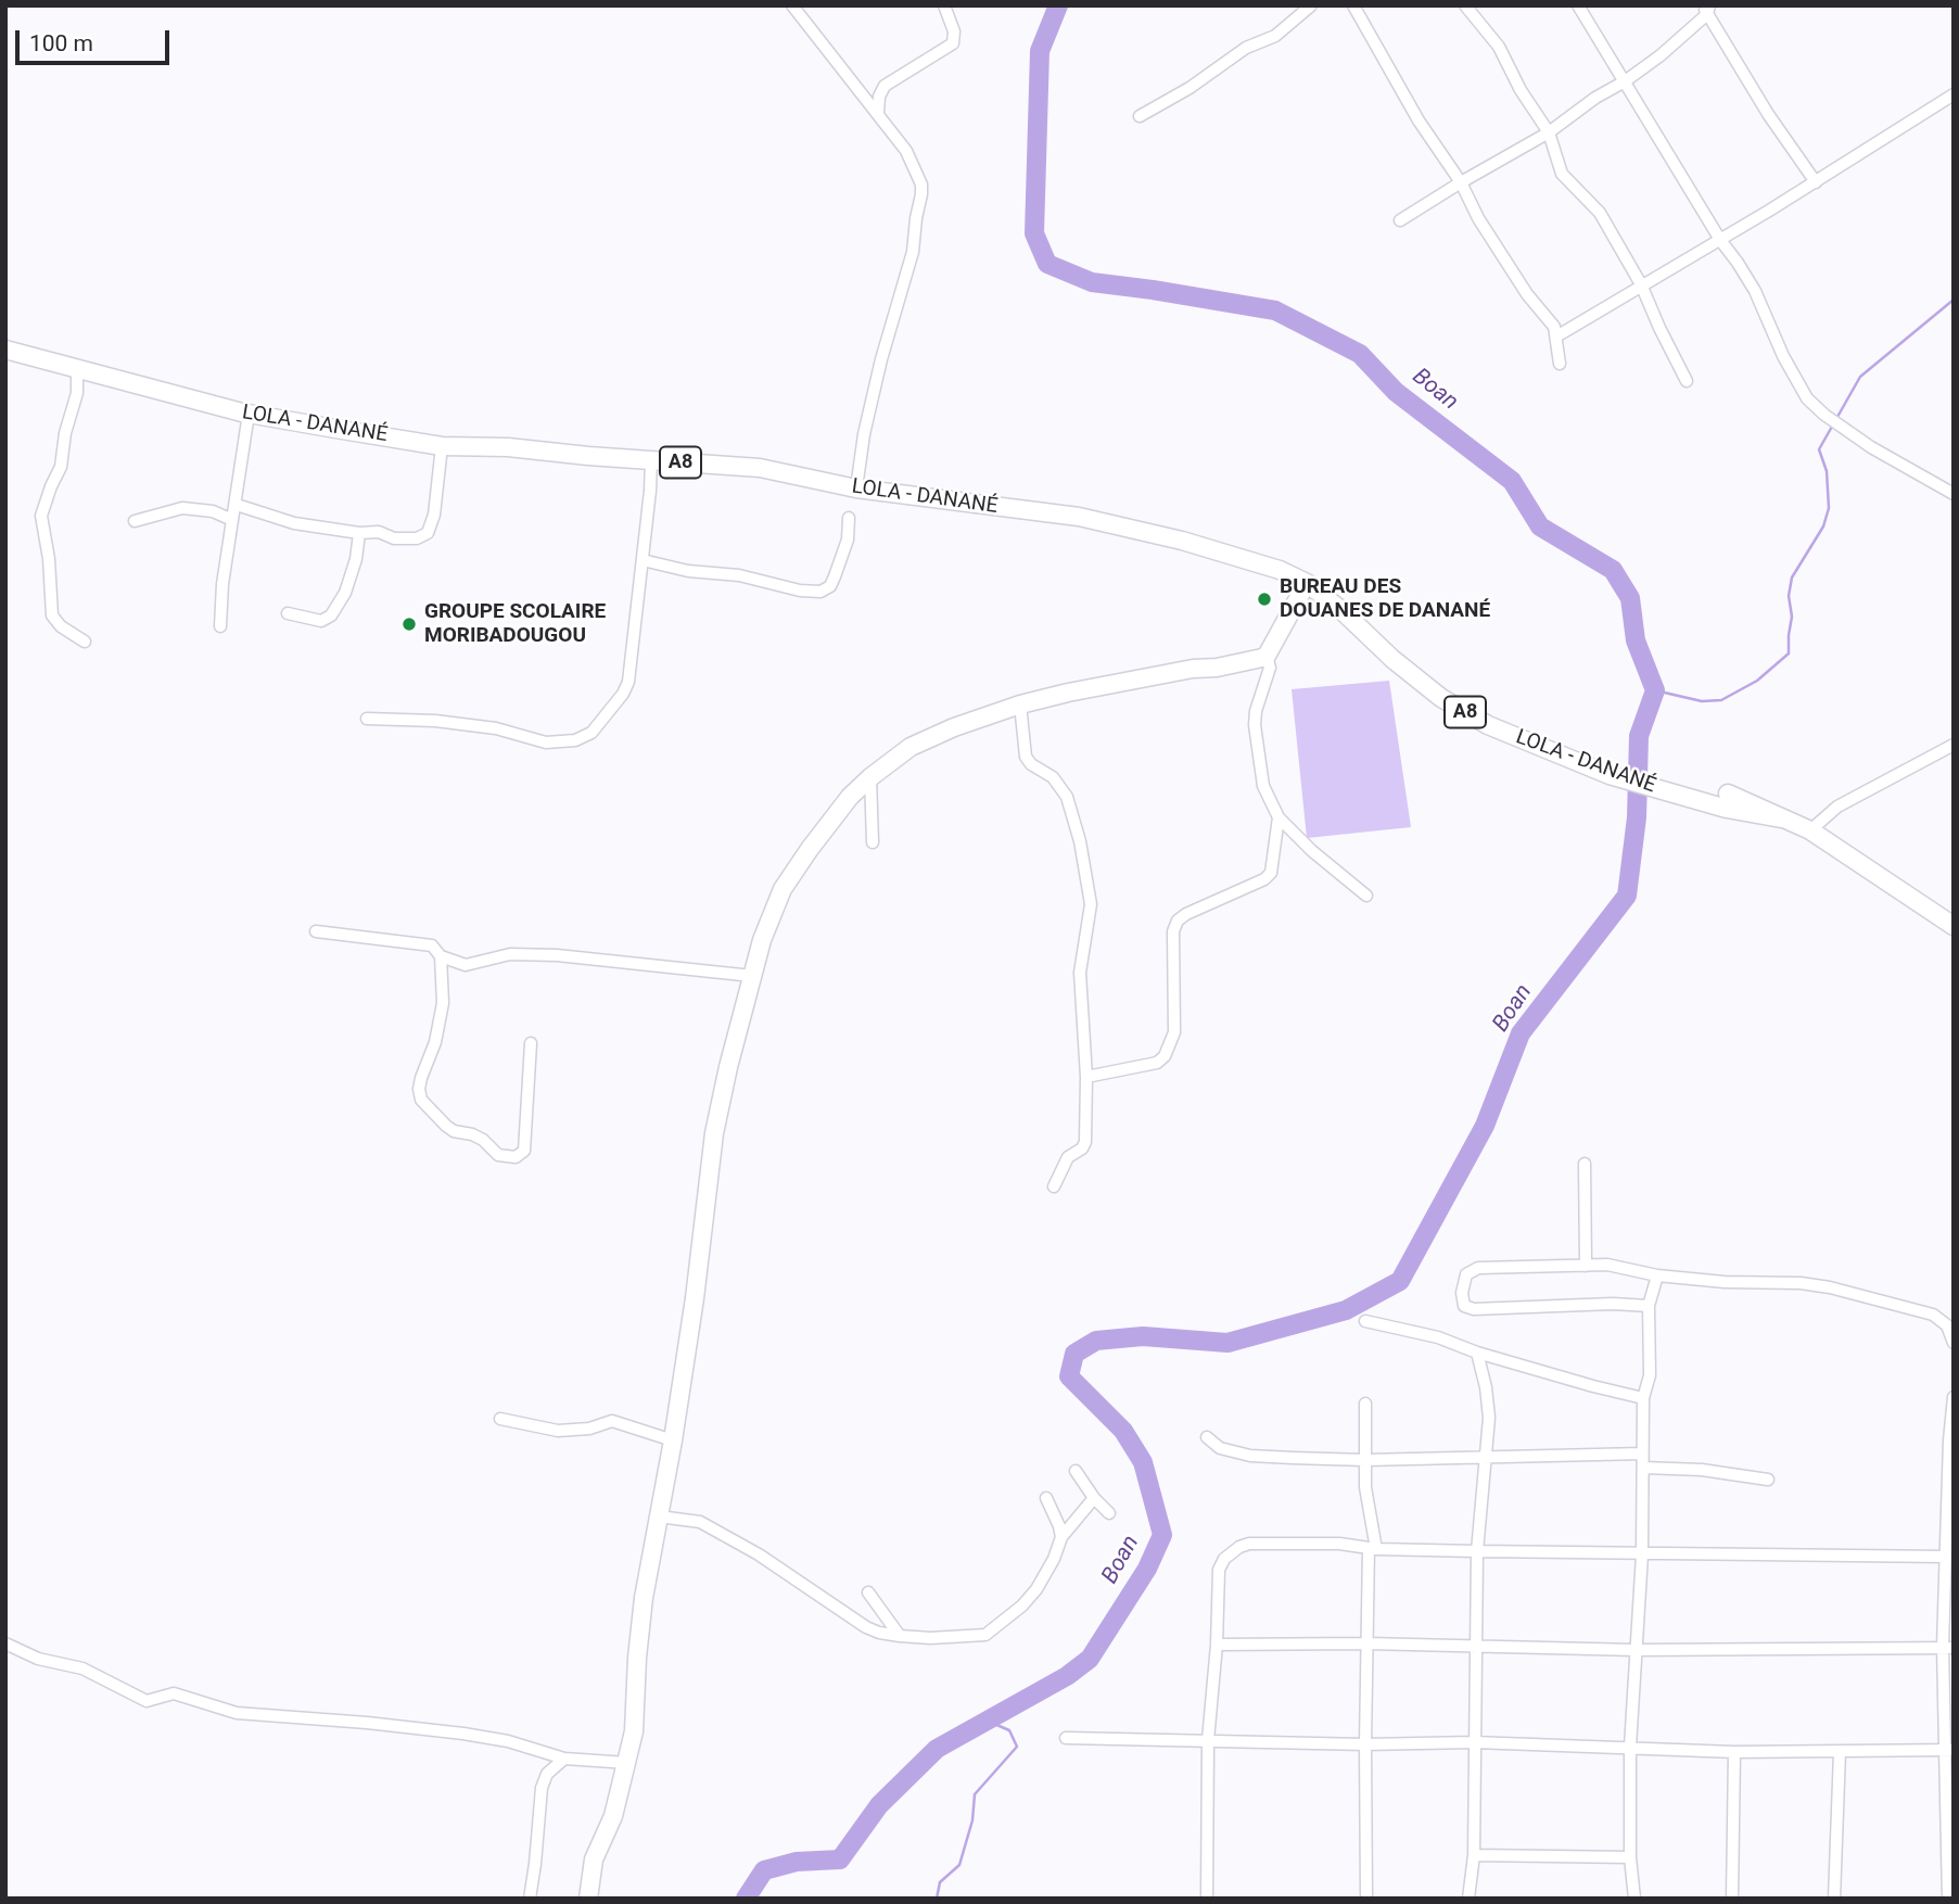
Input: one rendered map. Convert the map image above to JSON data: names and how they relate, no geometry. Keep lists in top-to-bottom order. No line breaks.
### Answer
{"streets":{"main road":["LOLA - DANANÉ","A8"]},"water":["Boan"],"places":["BUREAU DES DOUANES DE DANANÉ","GROUPE SCOLAIRE MORIBADOUGOU"],"scale_bar":"100 m"}
